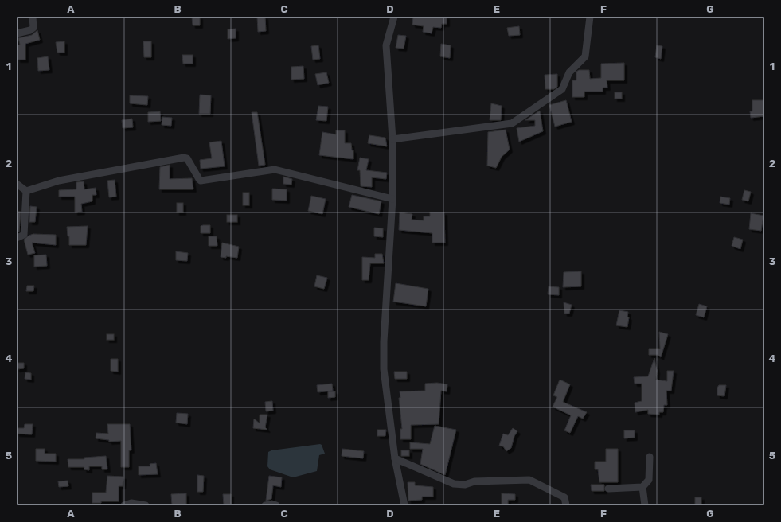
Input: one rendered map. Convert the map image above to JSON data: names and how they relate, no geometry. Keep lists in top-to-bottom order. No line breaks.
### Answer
{"grid":{"columns":["A","B","C","D","E","F","G"],"rows":["1","2","3","4","5"]}}
